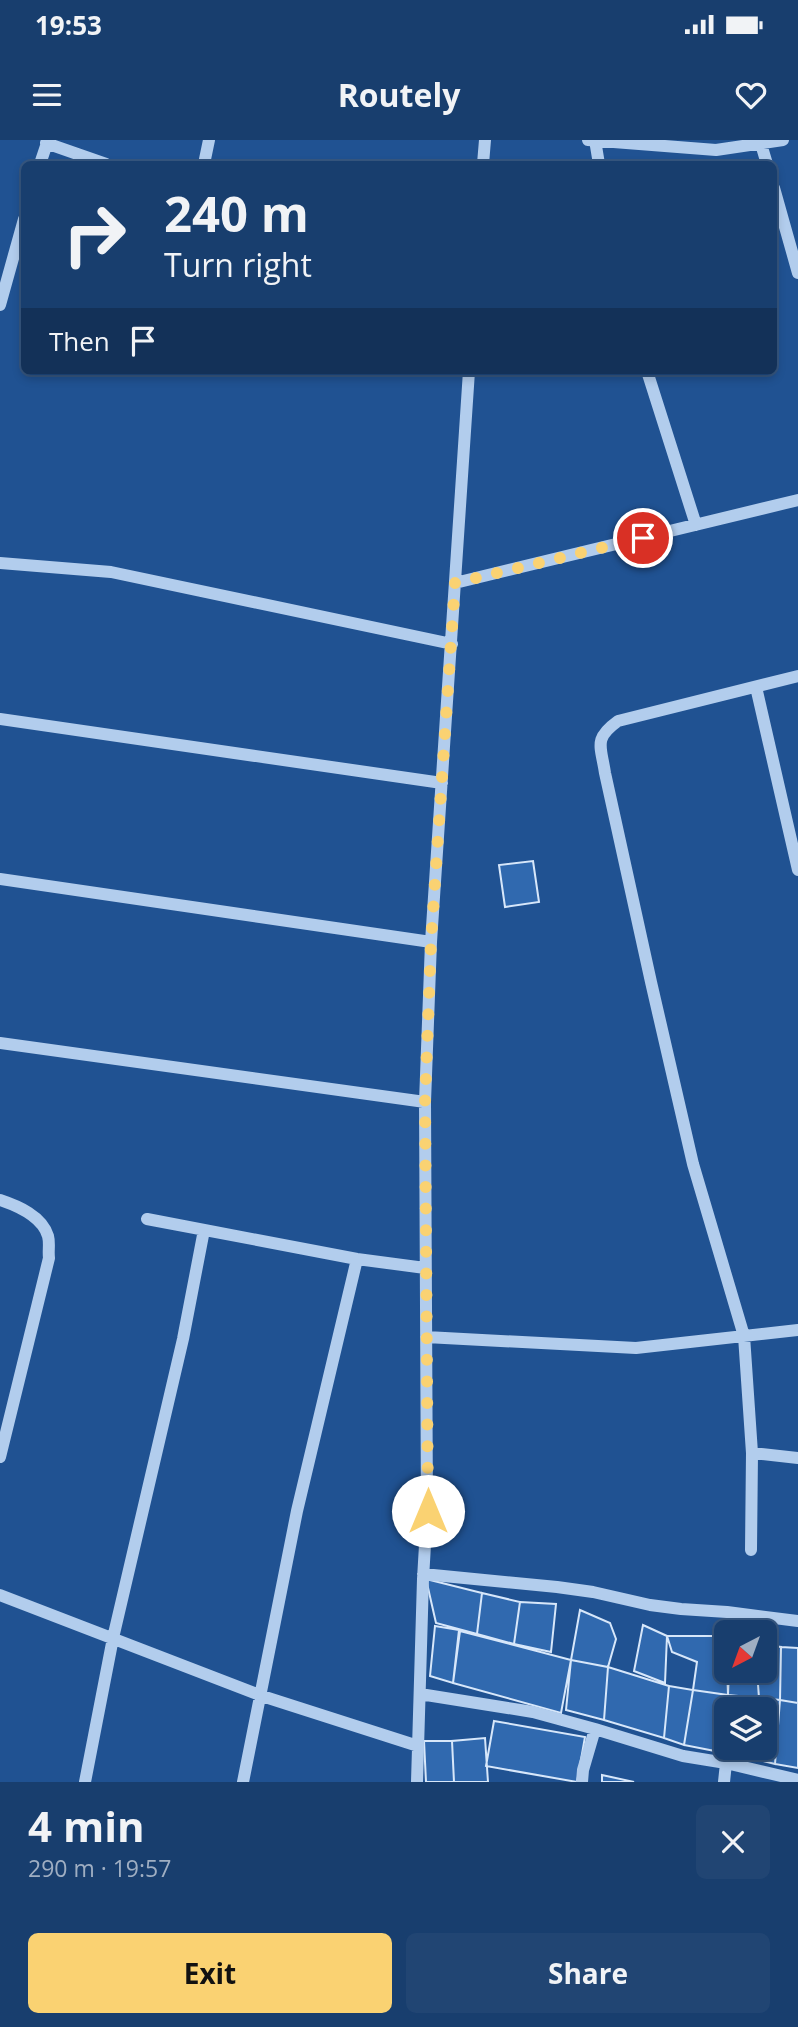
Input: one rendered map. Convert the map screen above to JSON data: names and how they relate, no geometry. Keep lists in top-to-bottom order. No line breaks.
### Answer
{"north":"bottom left","page":{"status":"19:53","header":"Routely","turn":["240 m","Turn right"],"then":"Then","heading":["4 min","290 m · 19:57"],"buttons":["Exit","Share"]}}
